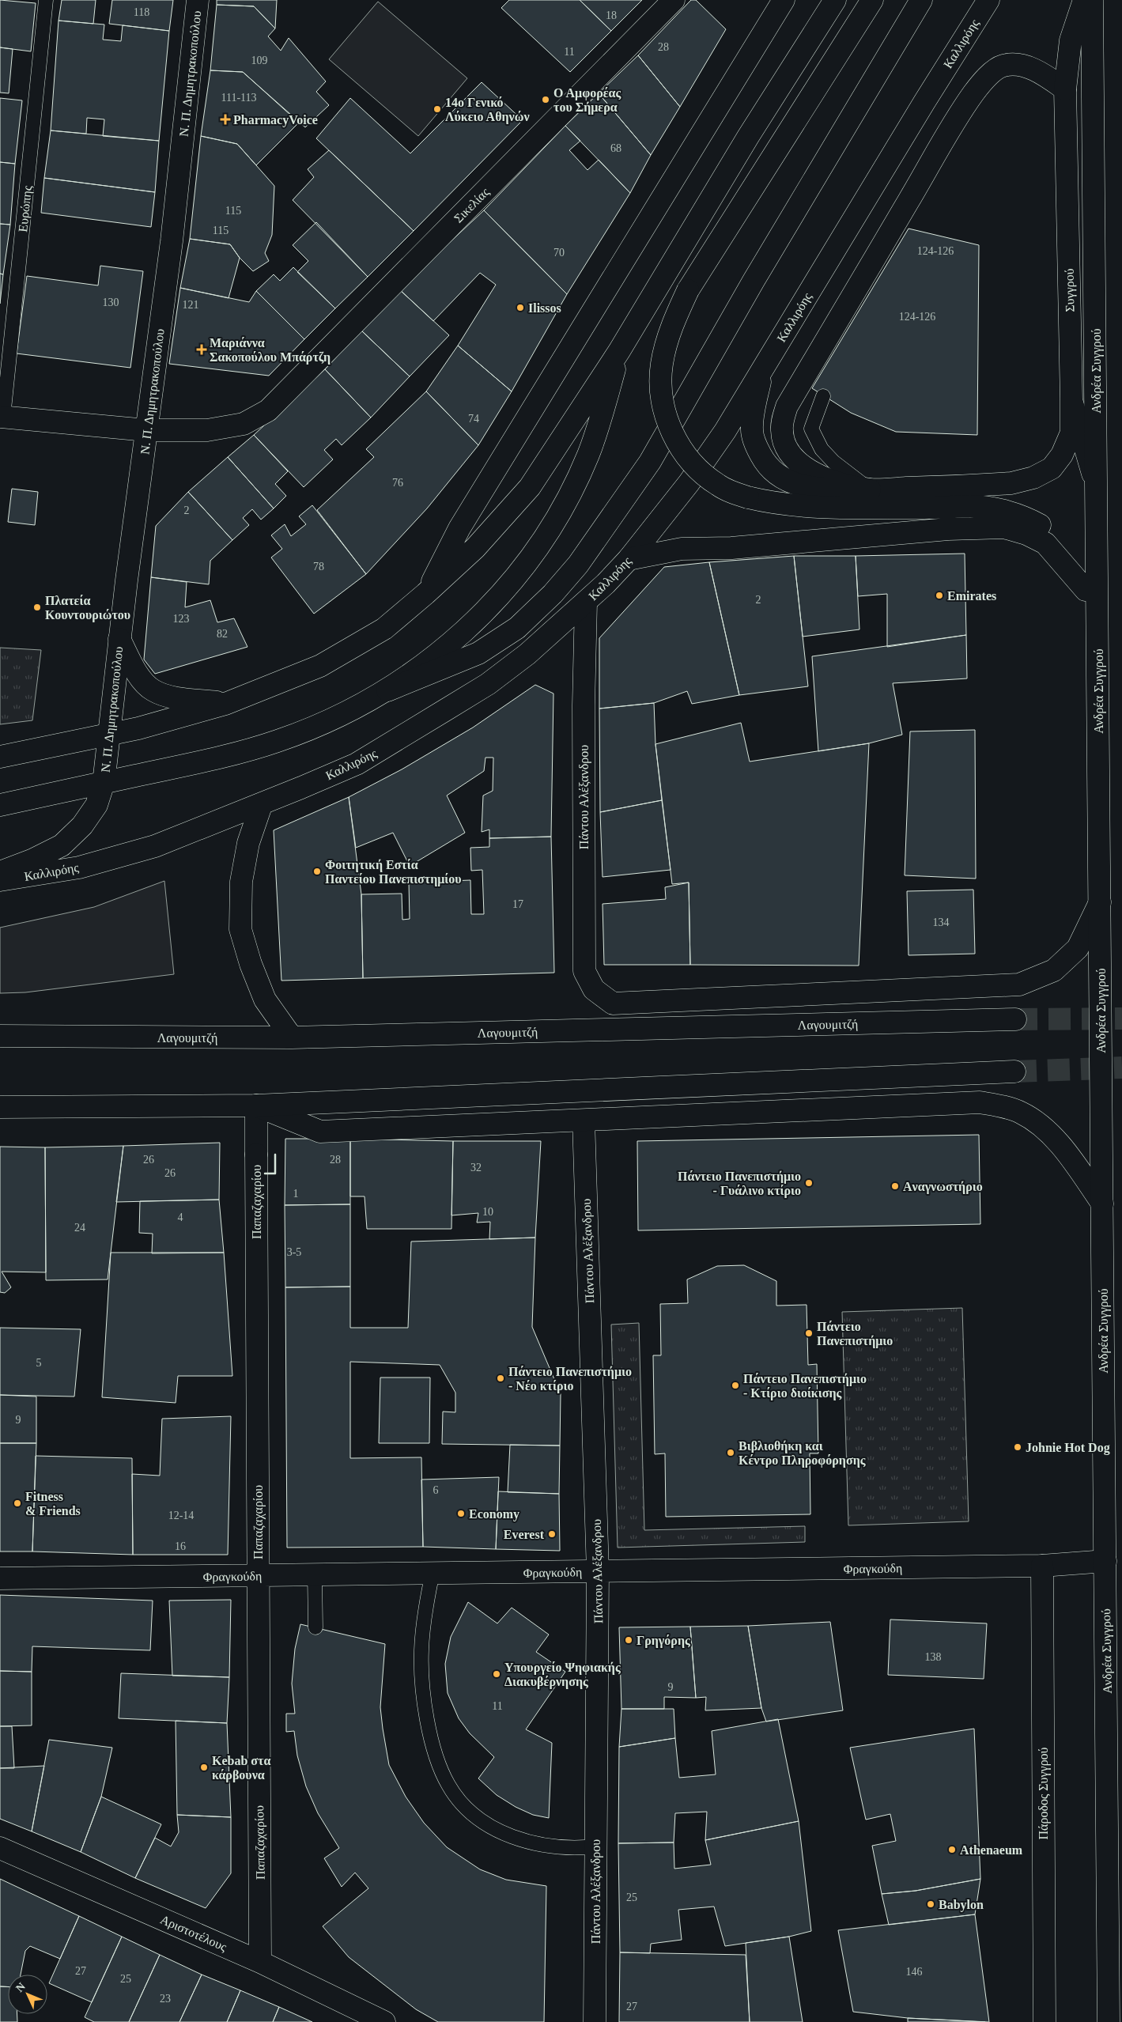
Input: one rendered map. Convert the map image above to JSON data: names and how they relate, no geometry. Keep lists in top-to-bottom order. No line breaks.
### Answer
{"streets":{"main road":["Καλλιρόης","Ν. Π. Δημητρακοπούλου","Σικελίας","Συγγρού","Ανδρέα Συγγρού","Πάντου Αλέξανδρου","Λαγουμιτζή","Παπαζαχαρίου","Φραγκούδη","Πάροδος Συγγρού","Αριστοτέλους"],"lane":["Ευρώπης"]},"crossings":[["Καλλιρόης","Πάντου Αλέξανδρου"],["Ν. Π. Δημητρακοπούλου","Σικελίας"],["Συγγρού","Ανδρέα Συγγρού"],["Ανδρέα Συγγρού","Πάντου Αλέξανδρου"],["Ανδρέα Συγγρού","Φραγκούδη"],["Πάντου Αλέξανδρου","Φραγκούδη"],["Παπαζαχαρίου","Φραγκούδη"],["Παπαζαχαρίου","Αριστοτέλους"],["Φραγκούδη","Πάροδος Συγγρού"]],"places":{"other":["Ο Αμφορέας του Σήμερα","14ο Γενικό Λύκειο Αθηνών","Ilissos","Emirates","Πλατεία Κουντουριώτου","Φοιτητική Εστία Παντείου Πανεπιστημίου","Πάντειο Πανεπιστήμιο - Γυάλινο κτίριο","Aναγνωστήριο","Πάντειο Πανεπιστήμιο","Πάντειο Πανεπιστήμιο - Νέο κτίριο","Πάντειο Πανεπιστήμιο - Κτίριο διοίκισης","Johnie Hot Dog","Βιβλιοθήκη και Κέντρο Πληροφόρησης","Fitness & Friends","Economy","Everest","Γρηγόρης","Υπουργείο Ψηφιακής Διακυβέρνησης","Kebab στα κάρβουνα","Athenaeum","Babylon"],"health":["PharmacyVoice","Μαριάννα Σακοπούλου Μπάρτζη"]},"house_numbers":["118","18","28","11","109","111-113","68","115","115","124-126","70","130","121","124-126","74","76","2","78","2","123","82","17","134","26","28","32","26","1","10","4","24","3-5","5","9","6","12-14","16","138","9","11","25","27","146","25","23","27"],"north":"top left"}
